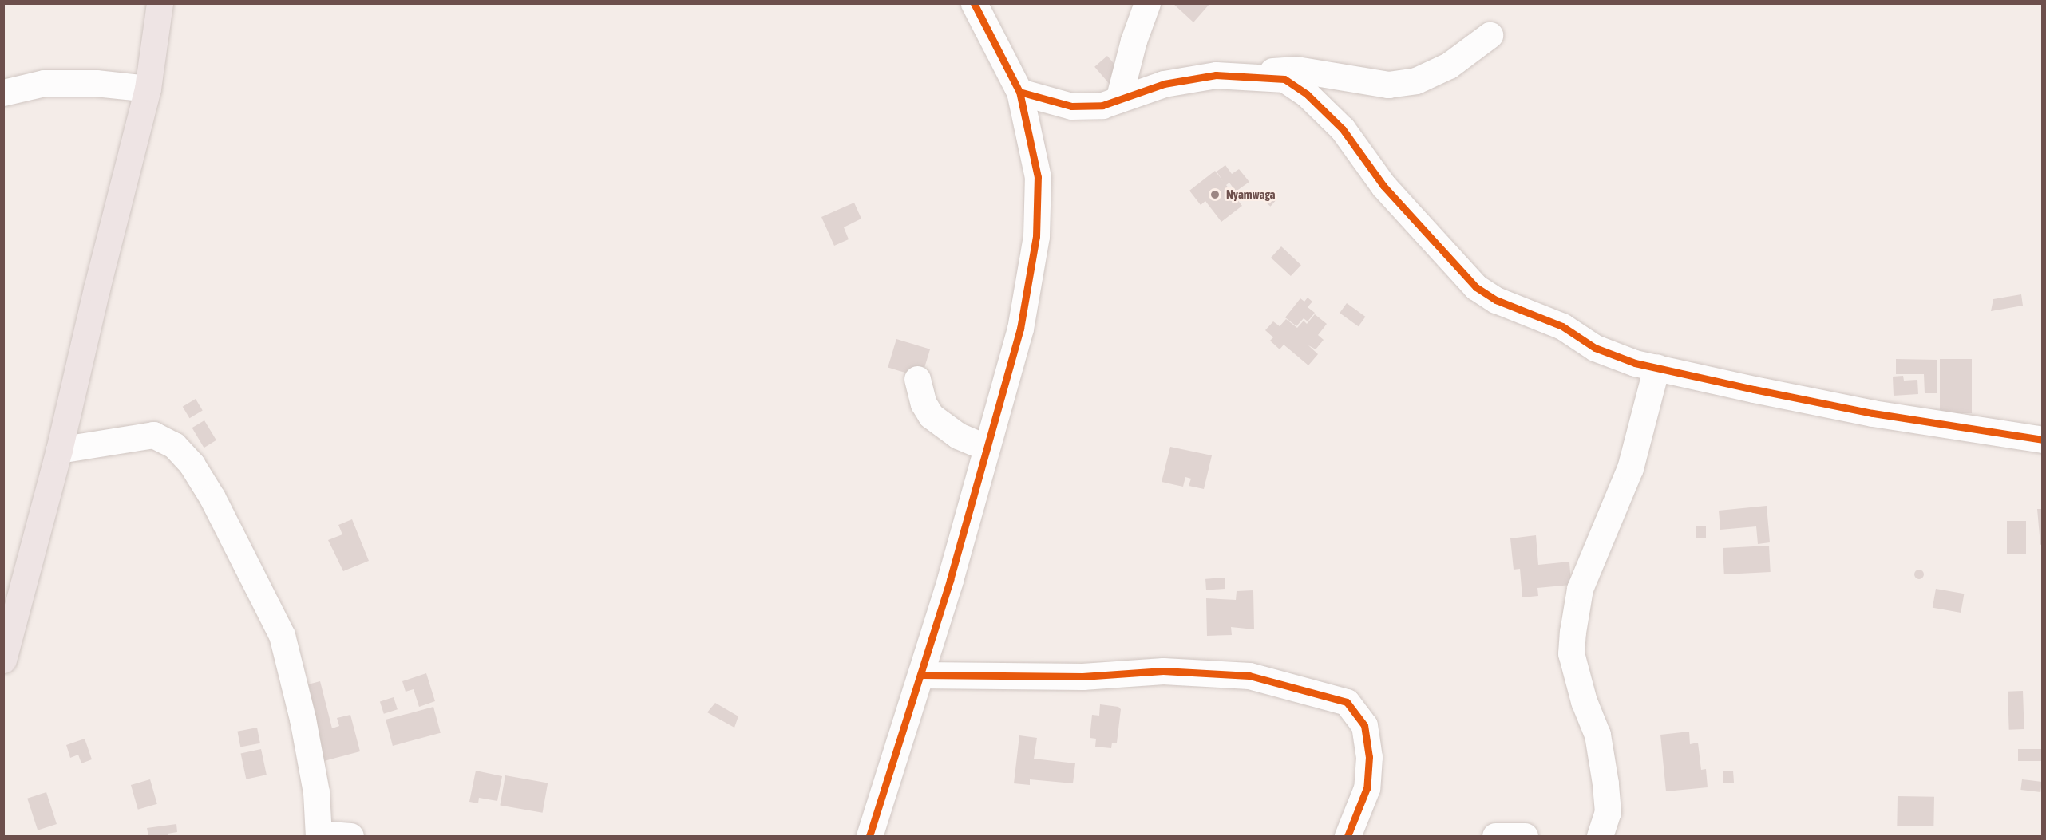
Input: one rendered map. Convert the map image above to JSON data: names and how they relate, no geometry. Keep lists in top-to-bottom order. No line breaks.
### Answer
{"places":["Nyamwaga"]}
